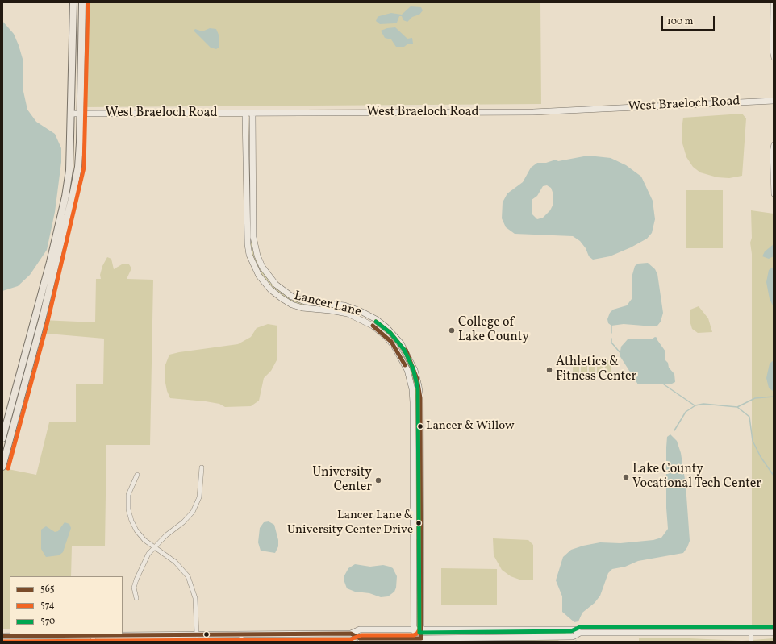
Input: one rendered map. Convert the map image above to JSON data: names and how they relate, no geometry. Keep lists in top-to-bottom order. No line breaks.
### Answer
{"streets":{"street":["West Braeloch Road","Lancer Lane"]},"crossings":[["West Braeloch Road","Lancer Lane"]],"places":["College of Lake County","Athletics & Fitness Center","Lancer & Willow","Lake County Vocational Tech Center","University Center","Lancer Lane & University Center Drive"],"lines":["transit line 574","transit line 570","transit line 565"],"legend":["565","574","570"],"scale_bar":"100 m"}
